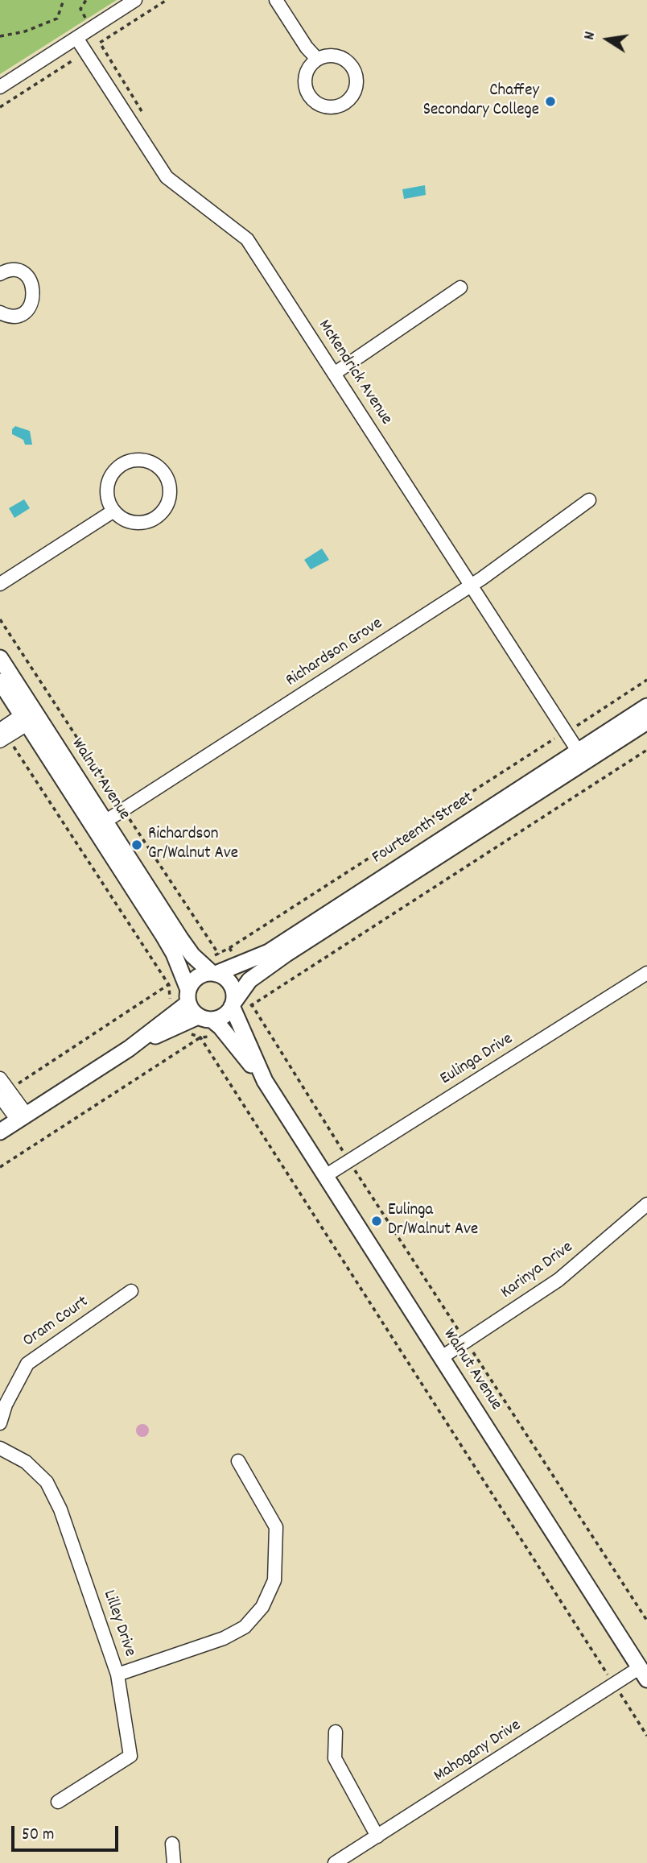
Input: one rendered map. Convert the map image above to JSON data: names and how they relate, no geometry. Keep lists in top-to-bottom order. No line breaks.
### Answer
{"streets":{"street":["McKendrick Avenue","Richardson Grove","Walnut Avenue","Fourteenth Street","Eulinga Drive","Karinya Drive","Oram Court","Lilley Drive","Mahogany Drive"]},"crossings":[["McKendrick Avenue","Richardson Grove"],["McKendrick Avenue","Fourteenth Street"],["Richardson Grove","Walnut Avenue"],["Walnut Avenue","Fourteenth Street"],["Walnut Avenue","Eulinga Drive"],["Walnut Avenue","Karinya Drive"],["Walnut Avenue","Mahogany Drive"]],"places":["Chaffey Secondary College","Richardson Gr/Walnut Ave","Eulinga Dr/Walnut Ave"],"scale_bar":"50 m","north":"left"}
